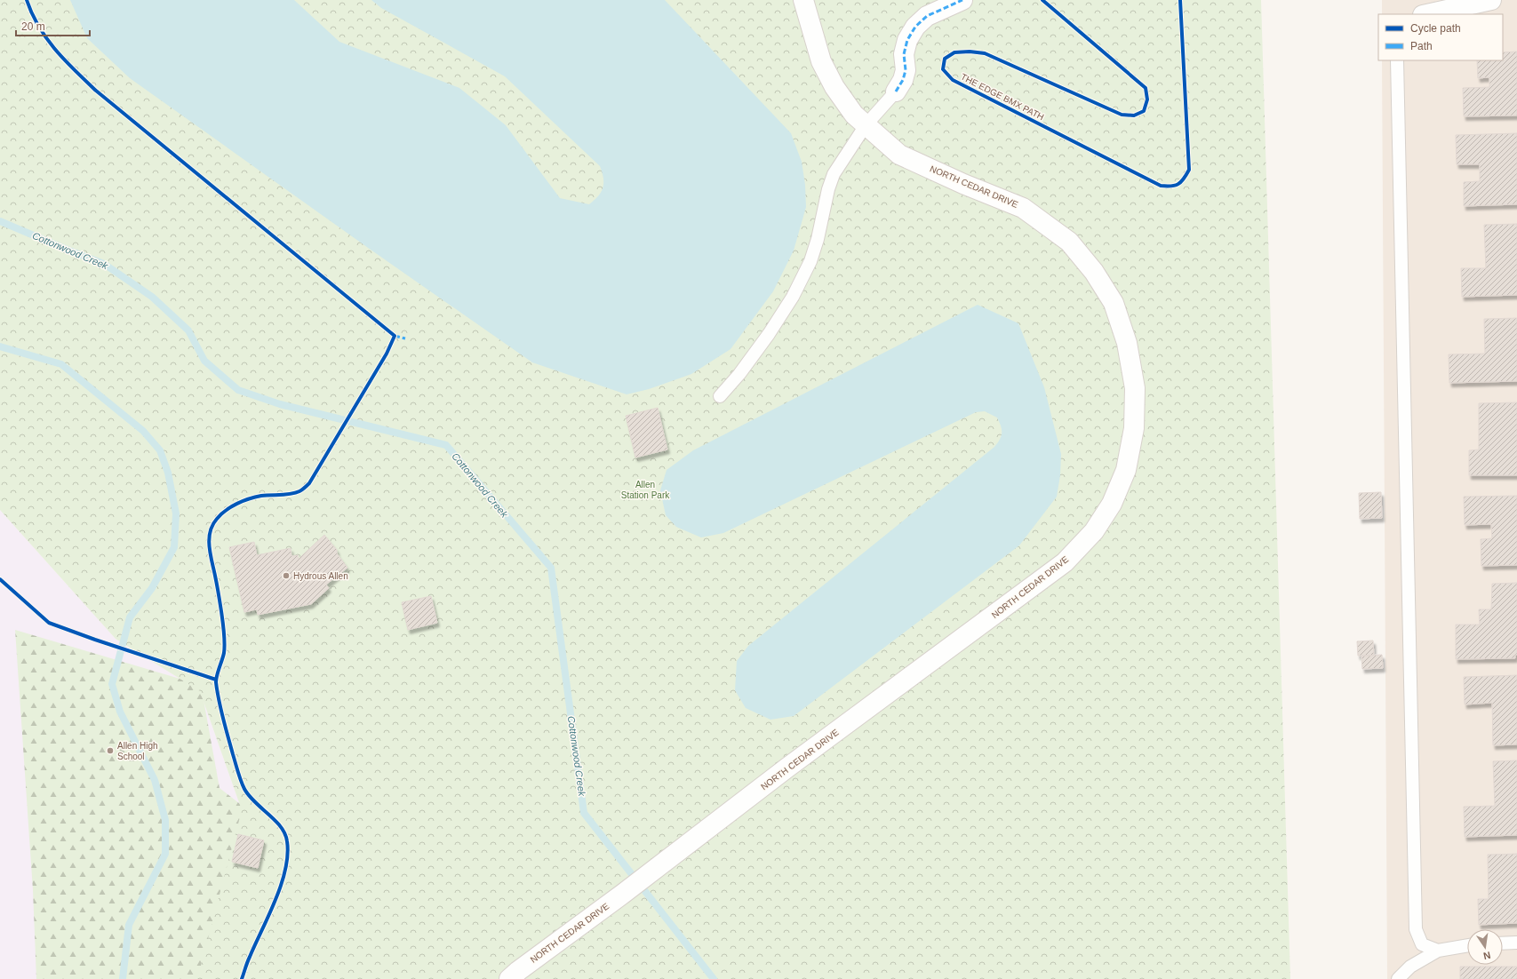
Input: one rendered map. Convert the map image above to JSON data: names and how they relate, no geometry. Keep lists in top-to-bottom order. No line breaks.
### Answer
{"streets":{"street":["NORTH CEDAR DRIVE"],"cycle path":["THE EDGE BMX PATH"]},"water":["Cottonwood Creek"],"parks":["Allen Station Park"],"places":["Hydrous Allen","Allen High School"],"legend":["Cycle path","Path"],"scale_bar":"20 m","north":"bottom"}
